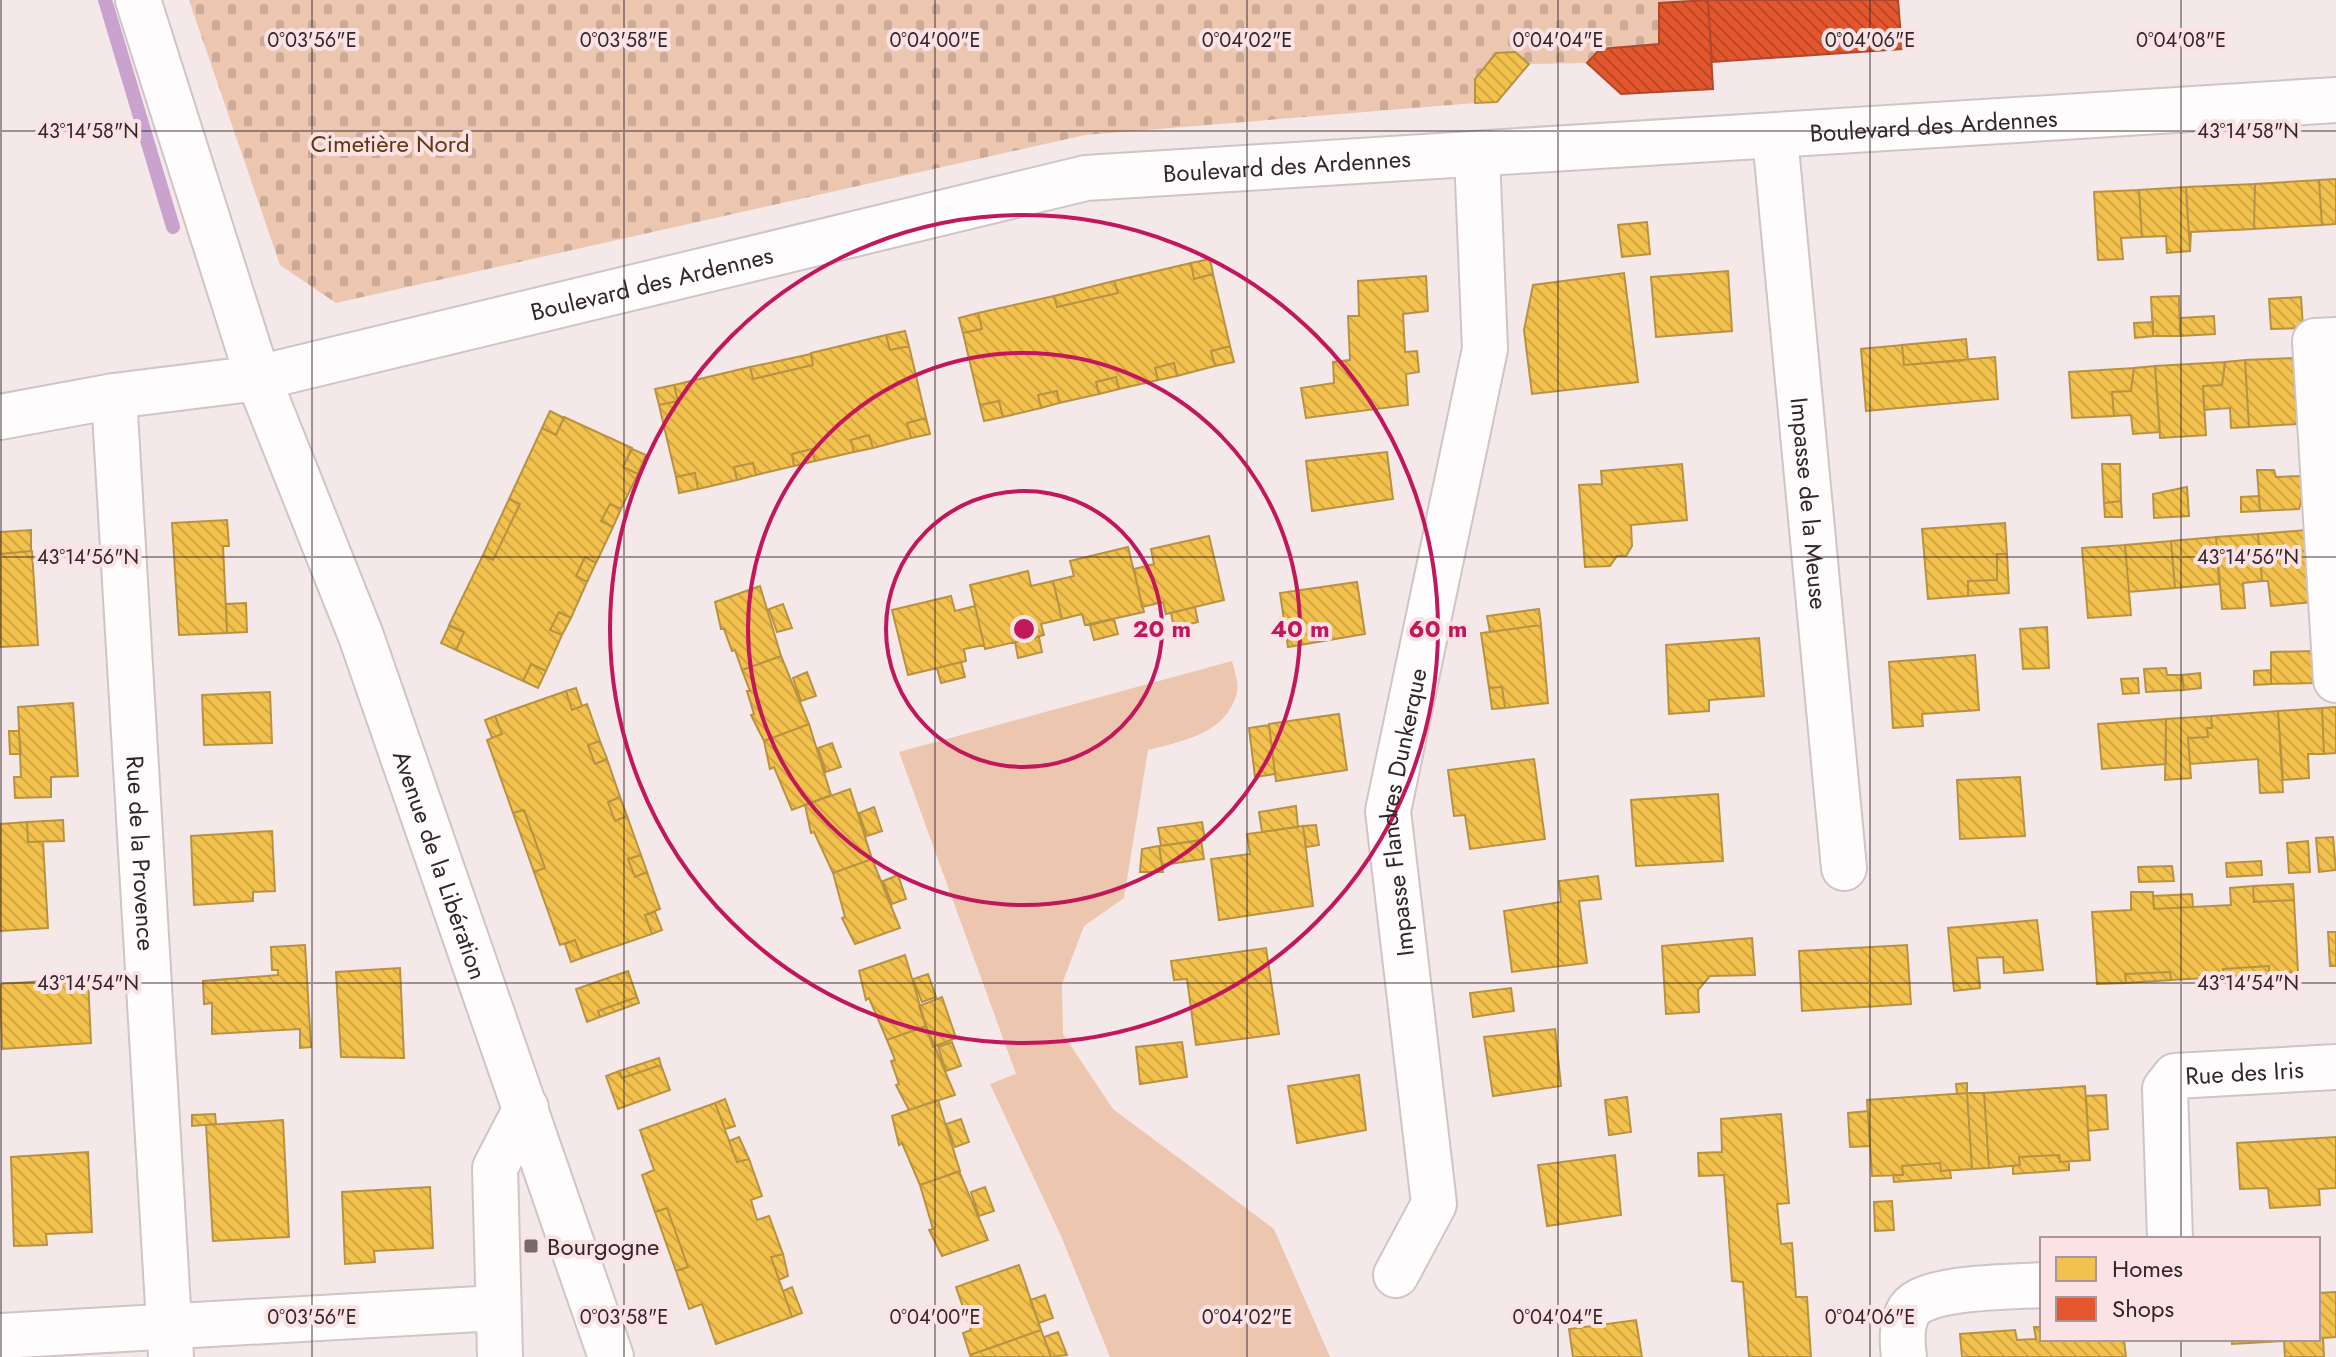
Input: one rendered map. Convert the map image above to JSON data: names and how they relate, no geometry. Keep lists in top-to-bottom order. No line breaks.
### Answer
{"streets":{"street":["Boulevard des Ardennes","Impasse de la Meuse","Impasse Flandres Dunkerque","Rue de la Provence","Avenue de la Libération","Rue des Iris"]},"crossings":[["Boulevard des Ardennes","Impasse de la Meuse"],["Boulevard des Ardennes","Impasse Flandres Dunkerque"],["Boulevard des Ardennes","Rue de la Provence"],["Boulevard des Ardennes","Avenue de la Libération"]],"parks":["Cimetière Nord"],"places":{"transit":["Bourgogne"]},"legend":["Homes","Shops"],"coordinates":["0°03'56\"E","0°03'58\"E","0°04'00\"E","0°04'02\"E","0°04'04\"E","0°04'06\"E","0°04'08\"E","43°14'58\"N","43°14'56\"N","43°14'54\"N"],"rings":["20 m","40 m","60 m"]}
